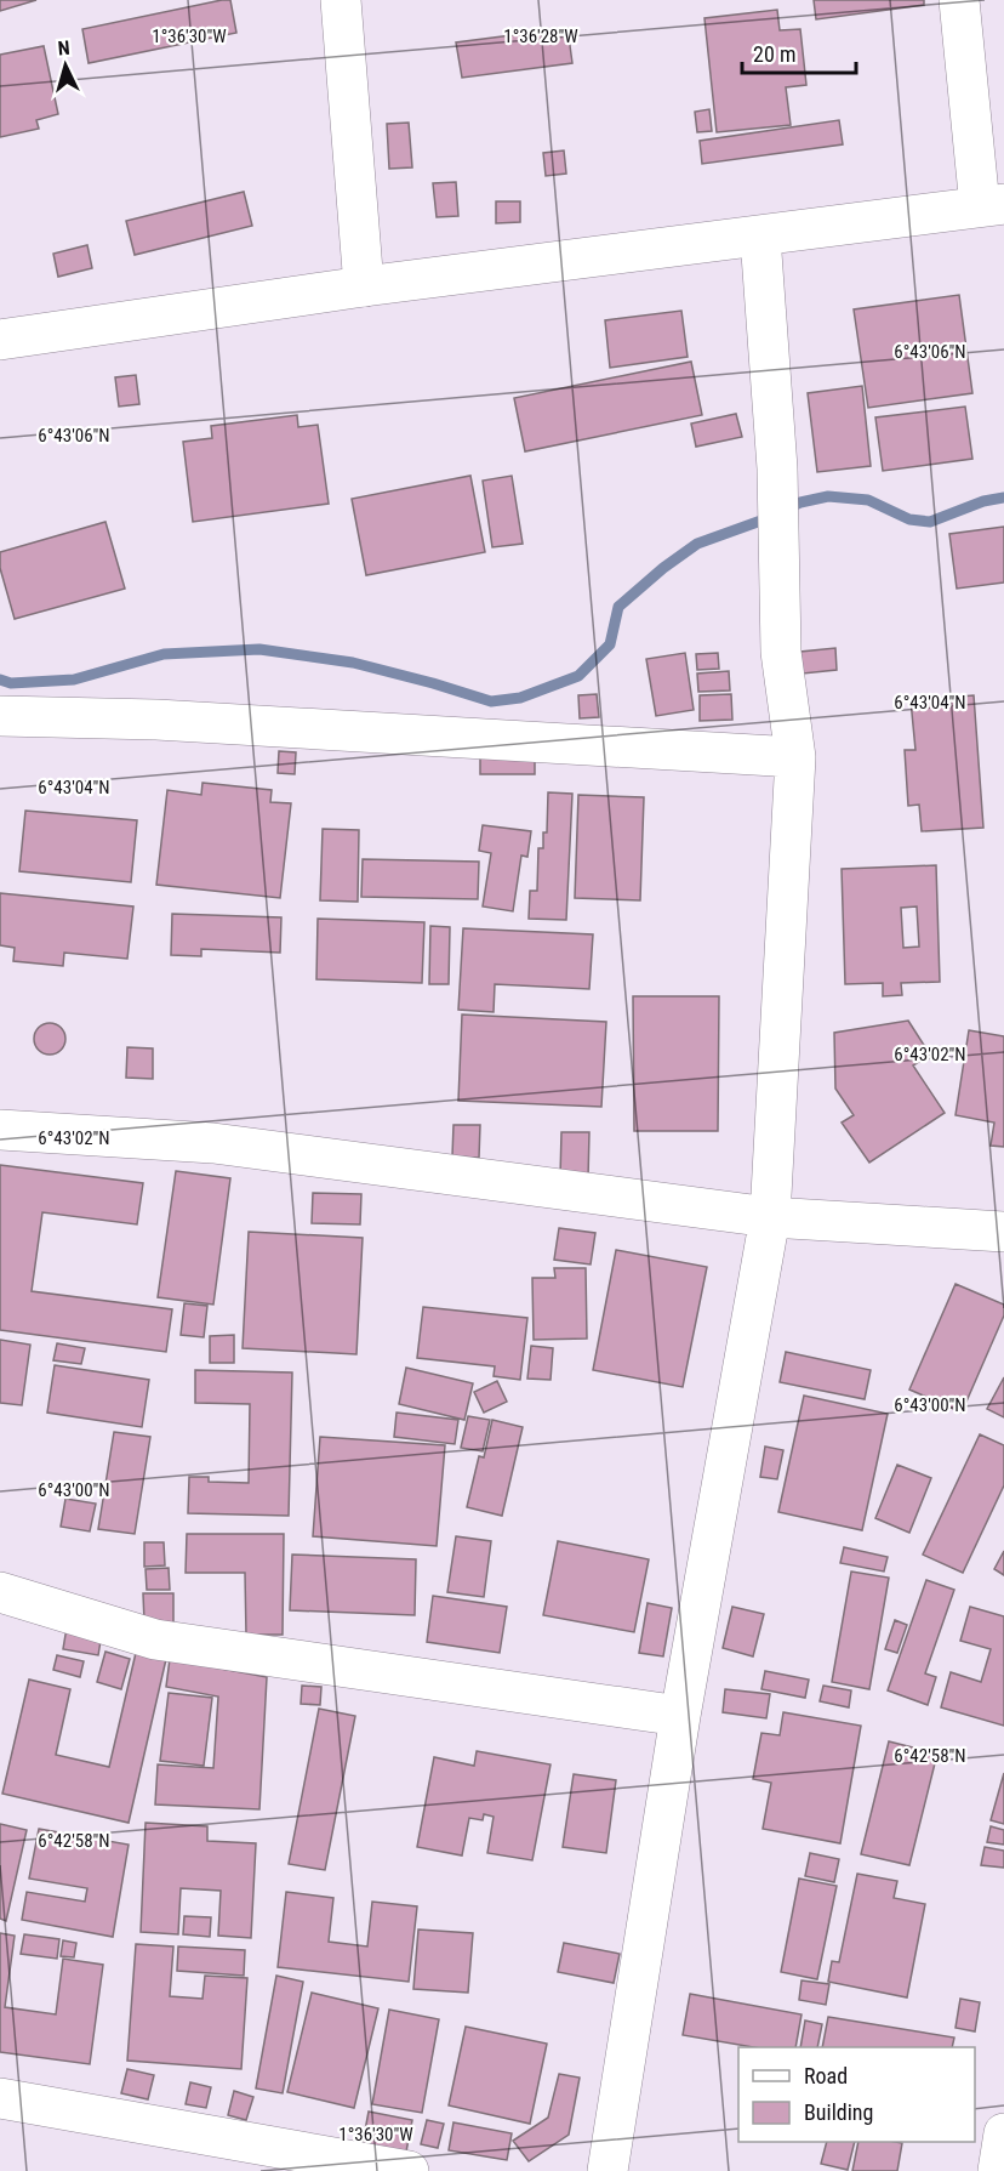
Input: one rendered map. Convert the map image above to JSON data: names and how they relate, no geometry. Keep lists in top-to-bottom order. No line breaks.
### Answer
{"legend":["Road","Building"],"scale_bar":"20 m","north":"top","coordinates":["1°36'30\"W","1°36'28\"W","6°43'06\"N","6°43'04\"N","6°43'02\"N","6°43'00\"N","6°42'58\"N"]}
